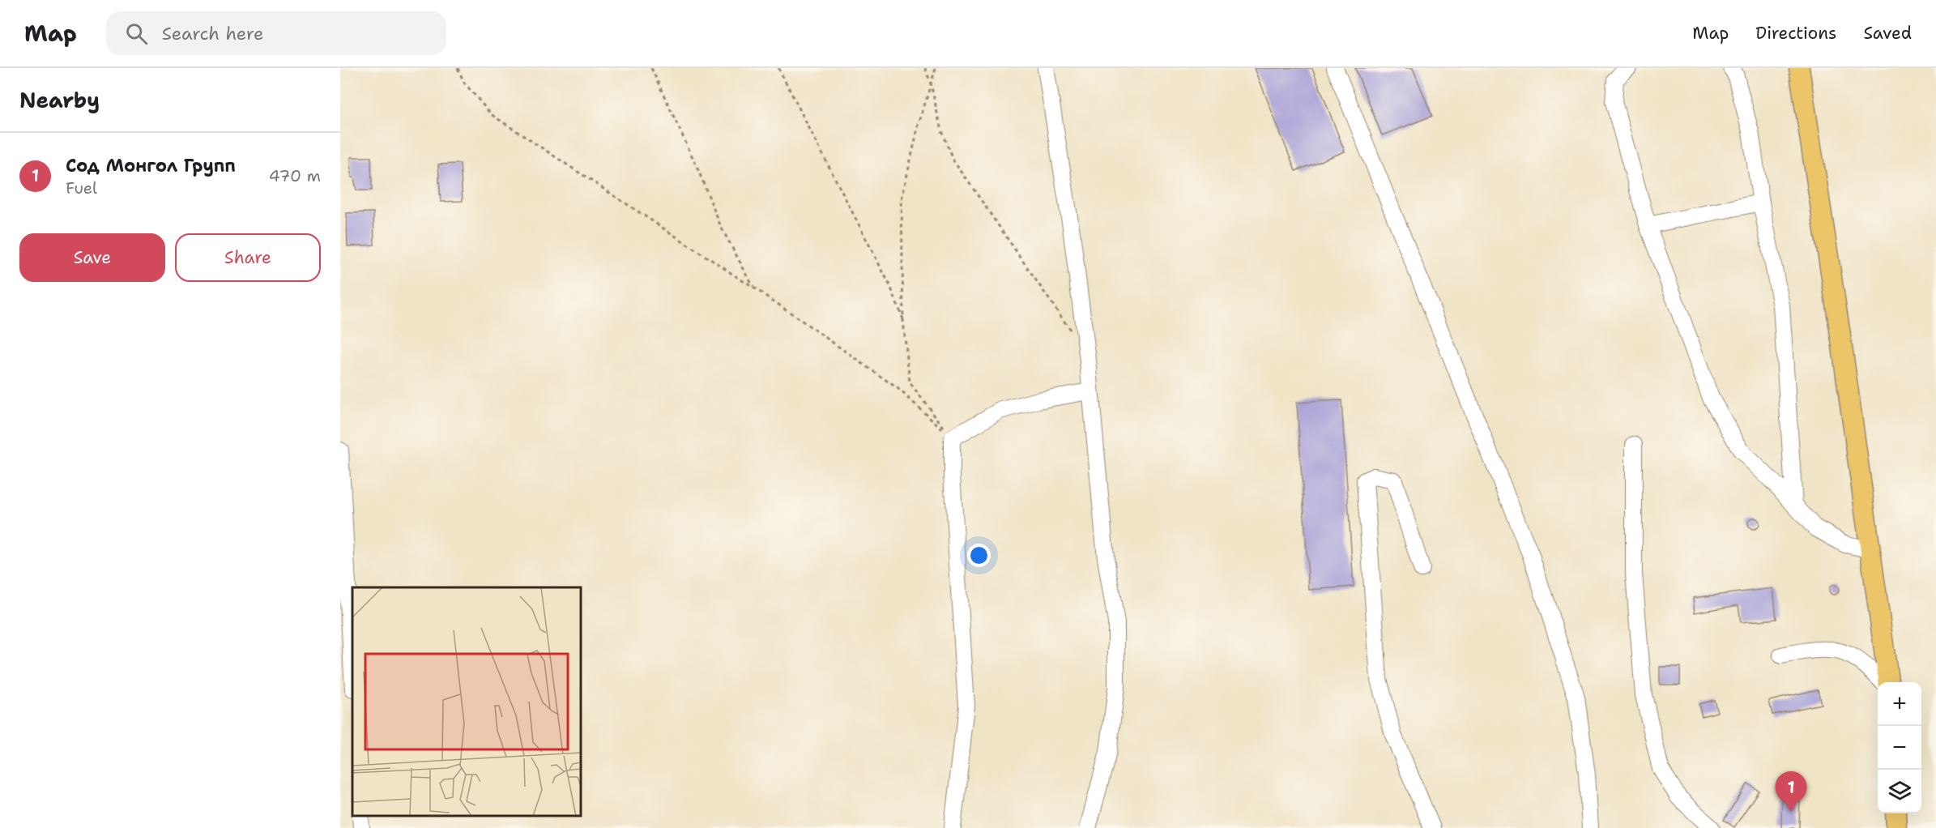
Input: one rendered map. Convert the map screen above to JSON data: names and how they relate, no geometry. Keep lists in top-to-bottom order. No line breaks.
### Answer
{"page":{"header":"Map","search":"Search here","nav":["Map","Directions","Saved"],"heading":"Nearby","list":[{"mark":"1","name":"Сод Монгол Групп","note":"Fuel","value":"470 m"}],"buttons":["Save","Share"],"map_buttons":["+","−"],"pins":"1"}}
